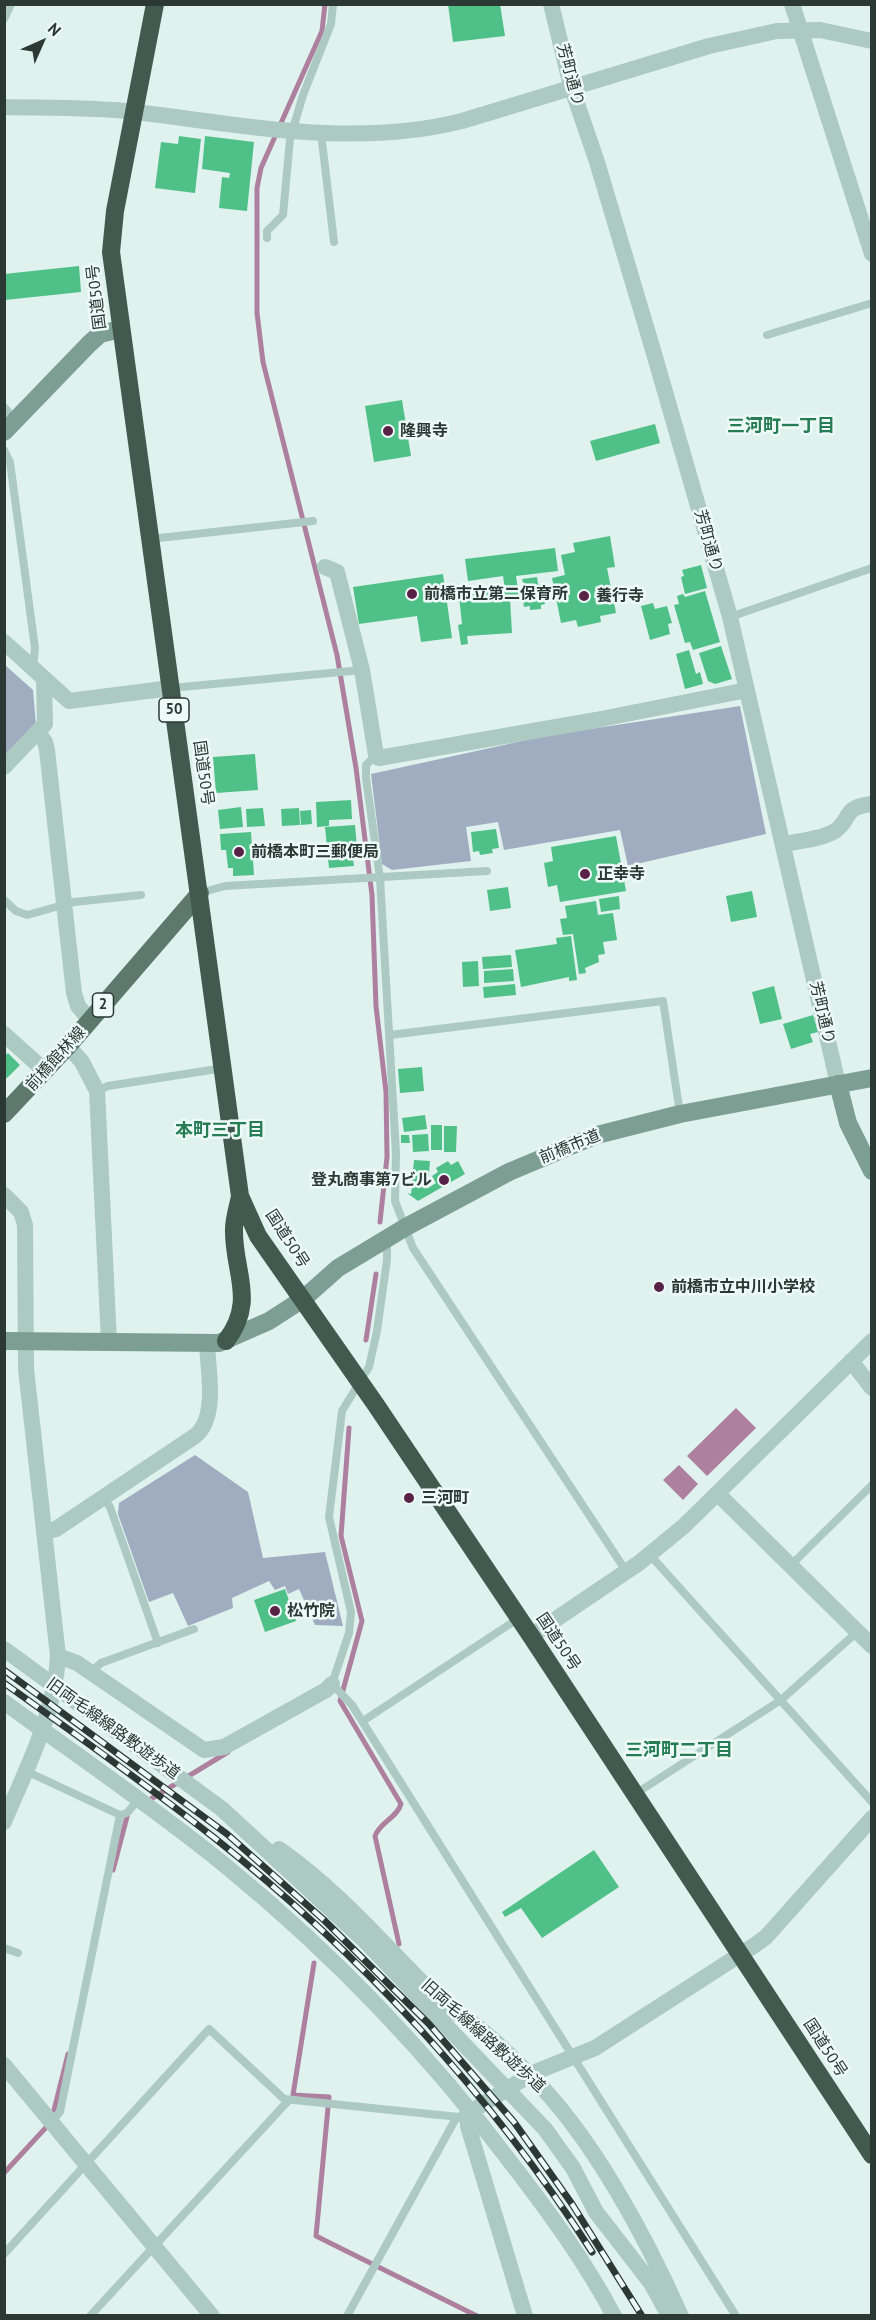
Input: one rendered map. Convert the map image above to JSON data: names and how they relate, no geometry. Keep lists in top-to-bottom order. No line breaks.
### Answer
{"streets":{"highway":["国道50号","50"],"main road":["2","前橋館林線"],"street":["芳町通り","前橋市道","旧両毛線線路敷遊歩道"]},"crossings":[["芳町通り","前橋市道"],["国道50号","前橋館林線"],["国道50号","前橋市道"]],"districts":["三河町一丁目","本町三丁目","三河町二丁目"],"places":["隆興寺","前橋市立第二保育所","養行寺","前橋本町三郵便局","正幸寺","登丸商事第7ビル","前橋市立中川小学校","三河町","松竹院"],"north":"top right"}
